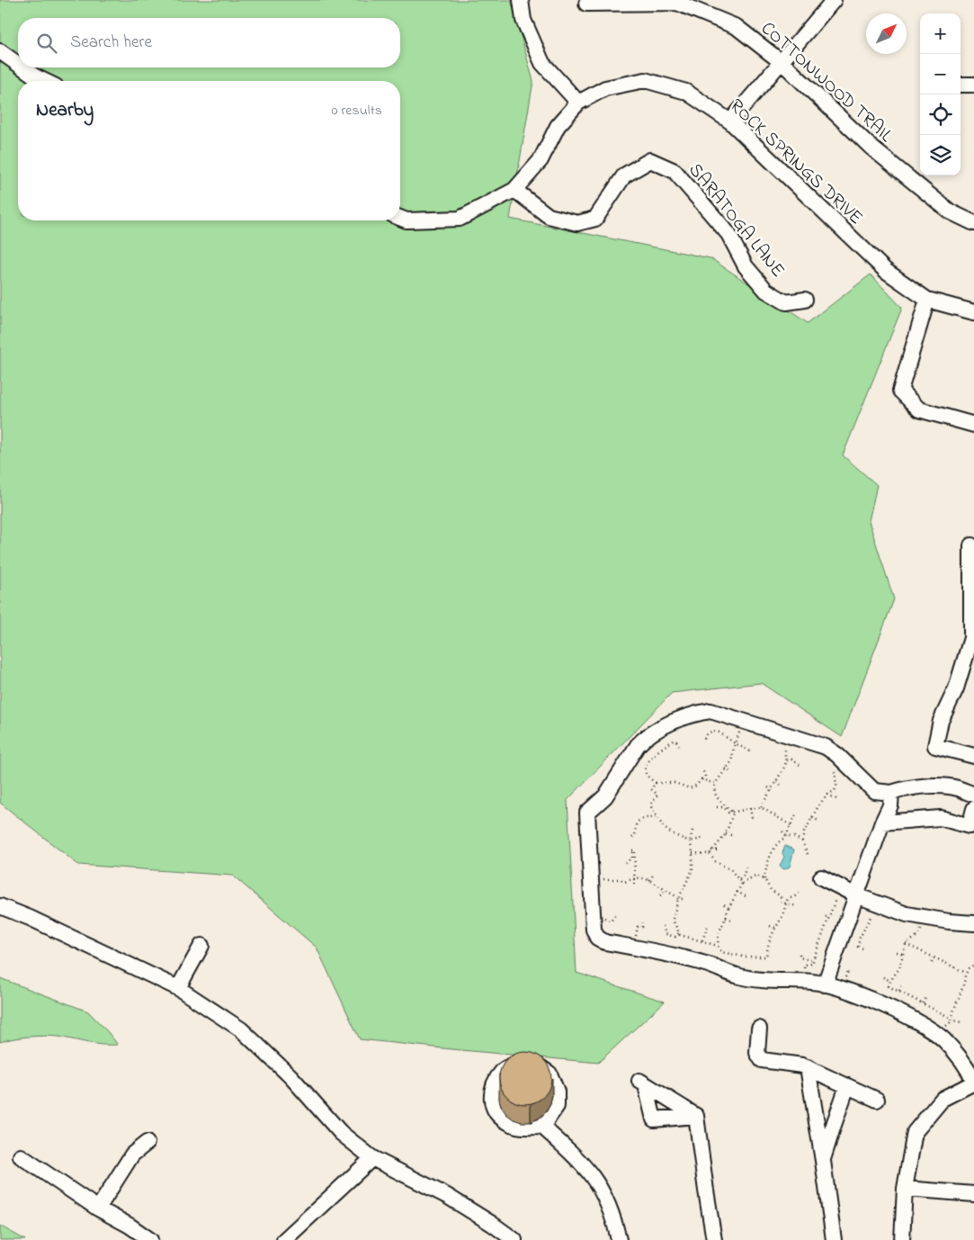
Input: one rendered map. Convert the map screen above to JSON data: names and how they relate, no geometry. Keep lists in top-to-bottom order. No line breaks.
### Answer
{"streets":{"street":["COTTONWOOD TRAIL","ROCK SPRINGS DRIVE","SARATOGA LANE"]},"crossings":[["ROCK SPRINGS DRIVE","SARATOGA LANE"]],"north":"top right","page":{"map_buttons":["+","−"],"search":"Search here","heading":["Nearby","0 results"]}}
